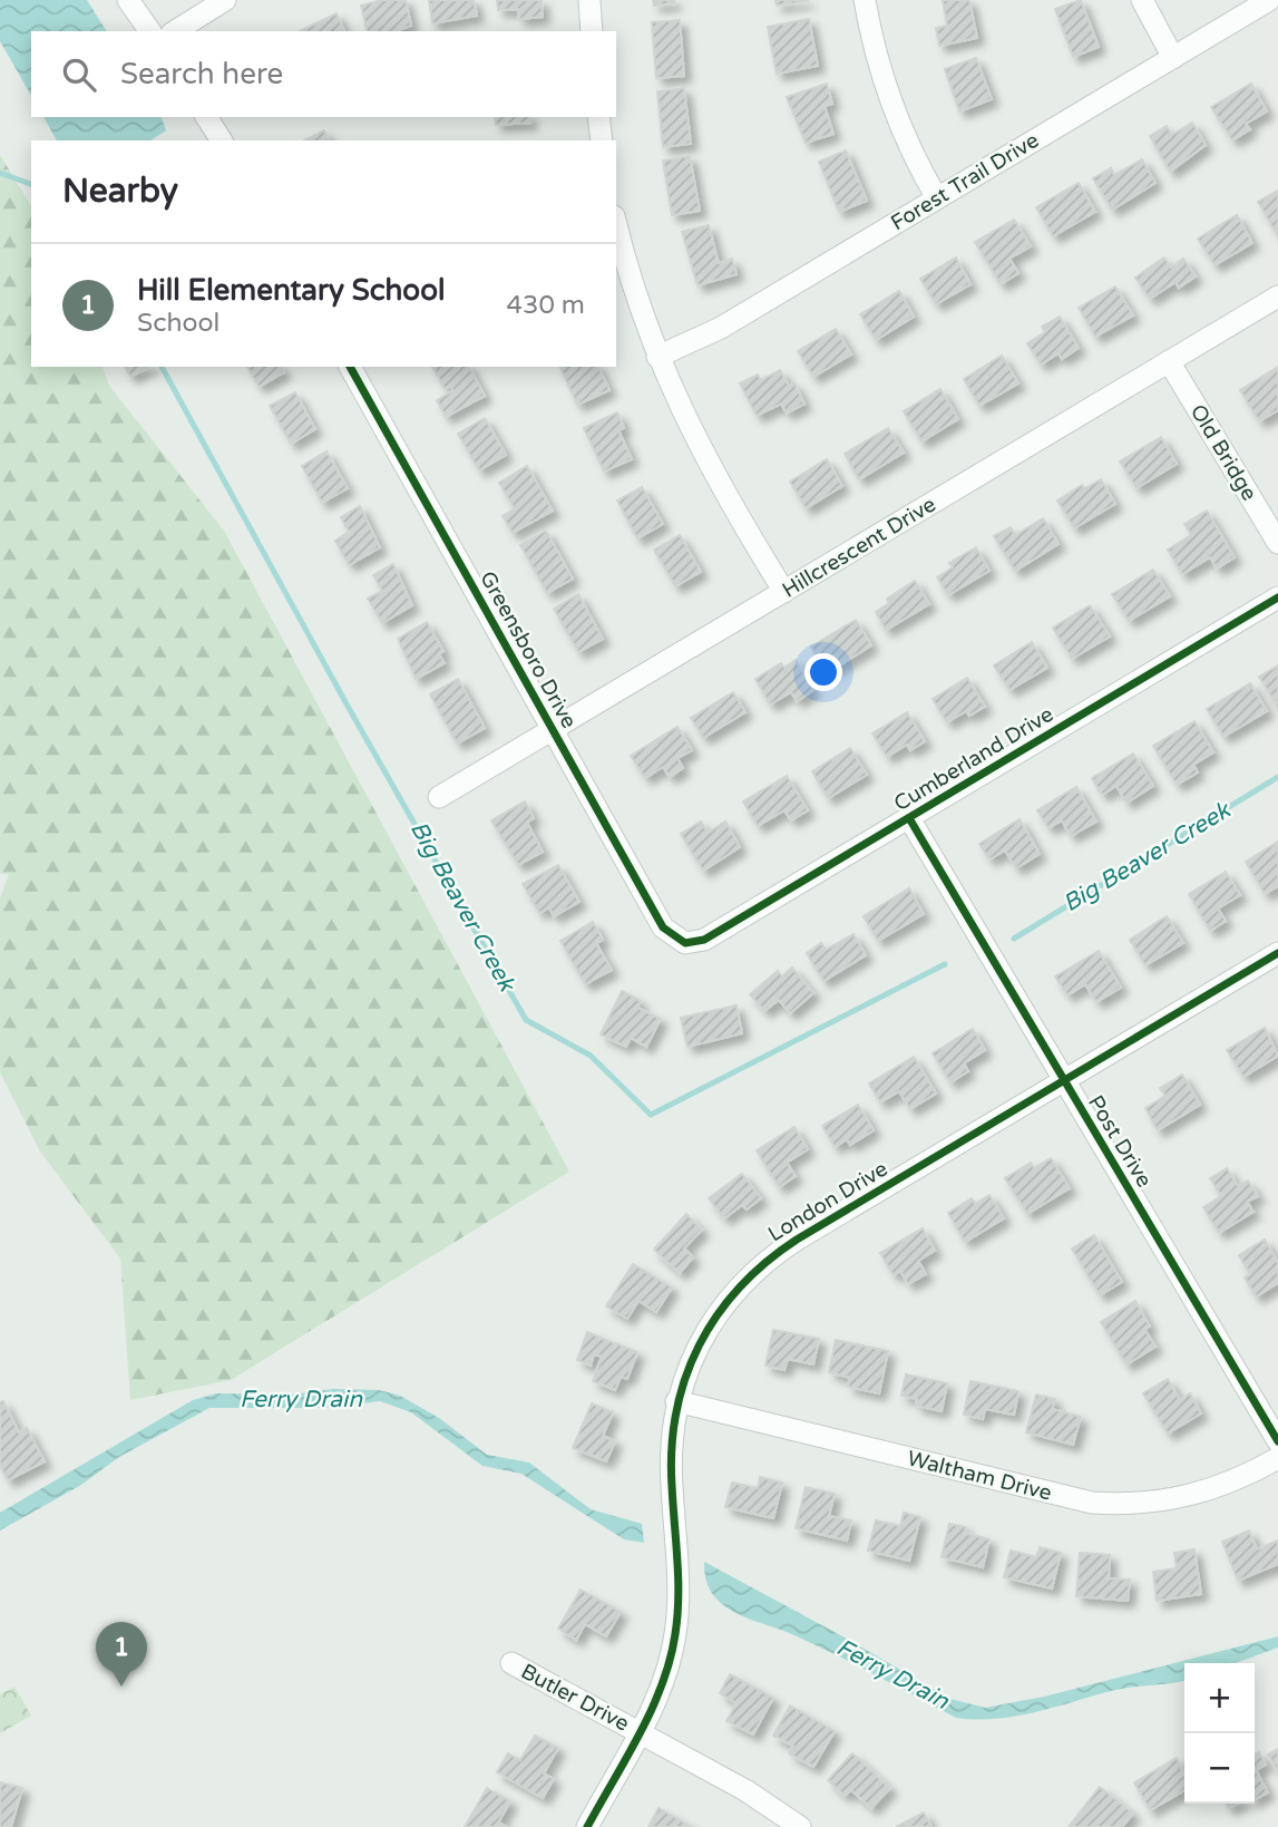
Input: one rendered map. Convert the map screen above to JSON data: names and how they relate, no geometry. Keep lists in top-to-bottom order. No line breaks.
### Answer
{"streets":{"street":["Forest Trail Drive","Old Bridge","Hillcrescent Drive","Greensboro Drive","Cumberland Drive","Post Drive","London Drive","Waltham Drive","Butler Drive"]},"crossings":[["Old Bridge","Hillcrescent Drive"],["Hillcrescent Drive","Greensboro Drive"],["Greensboro Drive","Cumberland Drive"],["Cumberland Drive","Post Drive"],["Post Drive","London Drive"],["London Drive","Waltham Drive"],["London Drive","Butler Drive"]],"water":["Big Beaver Creek","Ferry Drain"],"page":{"search":"Search here","heading":"Nearby","list":[{"mark":"1","name":"Hill Elementary School","note":"School","value":"430 m"}],"pins":"1","map_buttons":["+","−"]}}
